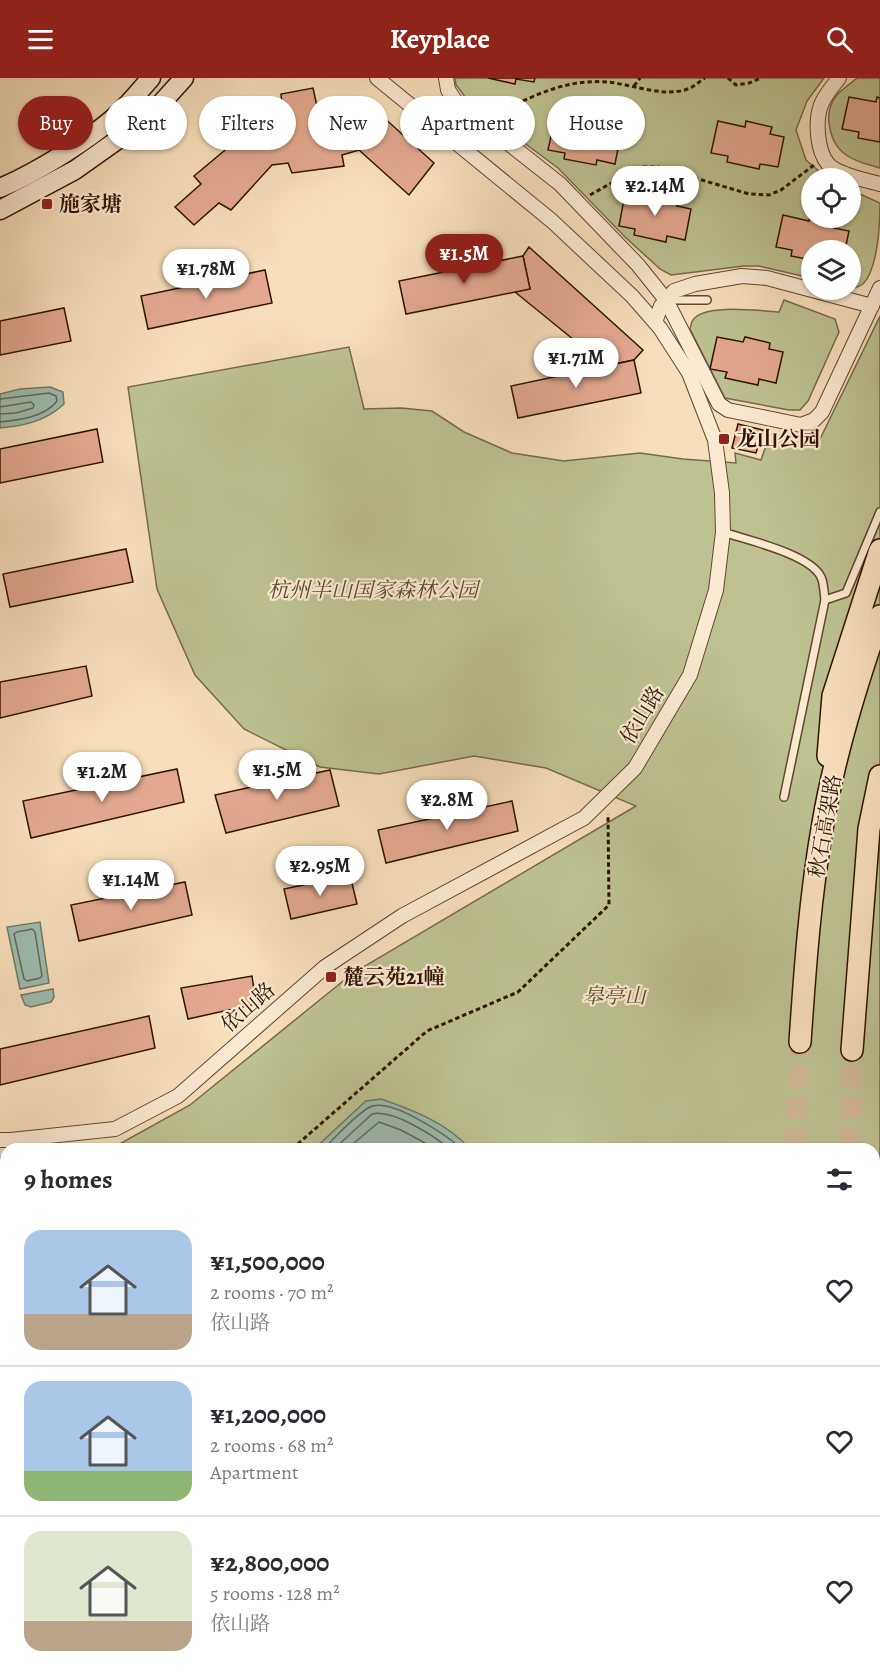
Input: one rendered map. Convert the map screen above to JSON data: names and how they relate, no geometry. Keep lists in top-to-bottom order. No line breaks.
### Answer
{"streets":{"highway":["秋石高架路"],"street":["依山路"]},"parks":["杭州半山国家森林公园","皋亭山"],"places":{"transit":["施家塘","龙山公园","麓云苑21幢"]},"page":{"header":"Keyplace","chip":["Buy","Rent","Filters","New","Apartment","House"],"price":["¥2.14M","¥1.5M","¥1.78M","¥1.71M","¥1.5M","¥1.2M","¥2.8M","¥2.95M","¥1.14M"],"heading":"9 homes","list":[{"name":"¥1,500,000","note":"2 rooms · 70 m² · 依山路"},{"name":"¥1,200,000","note":"2 rooms · 68 m² · Apartment"},{"name":"¥2,800,000","note":"5 rooms · 128 m² · 依山路"}]}}
